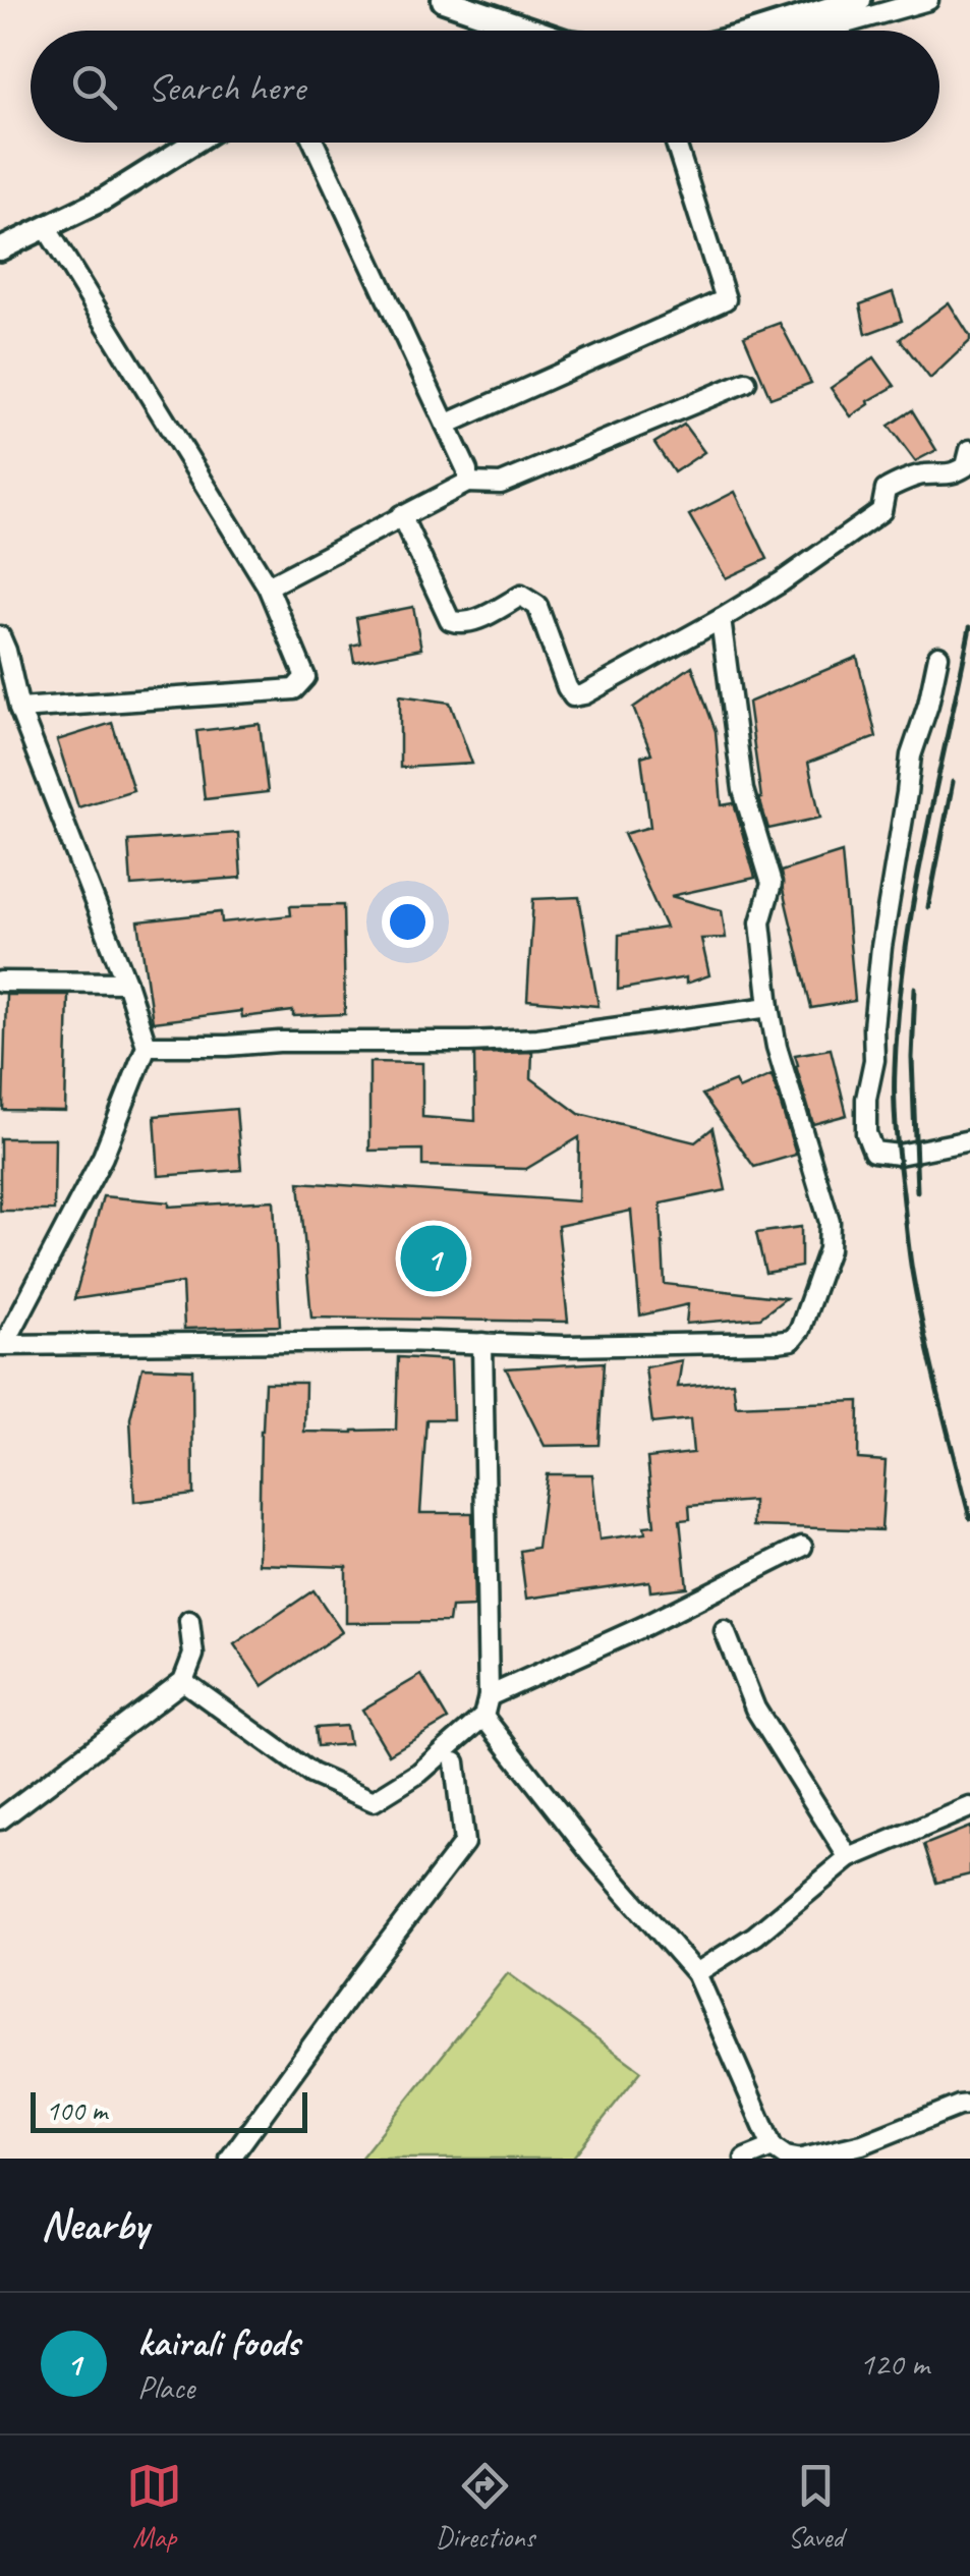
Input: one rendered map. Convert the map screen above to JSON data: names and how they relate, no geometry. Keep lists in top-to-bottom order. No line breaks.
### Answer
{"scale_bar":"100 m","page":{"search":"Search here","pins":"1","scale":"100 m","heading":"Nearby","list":[{"mark":"1","name":"kairali foods","note":"Place","value":"120 m"}],"nav":["Map","Directions","Saved"]}}
